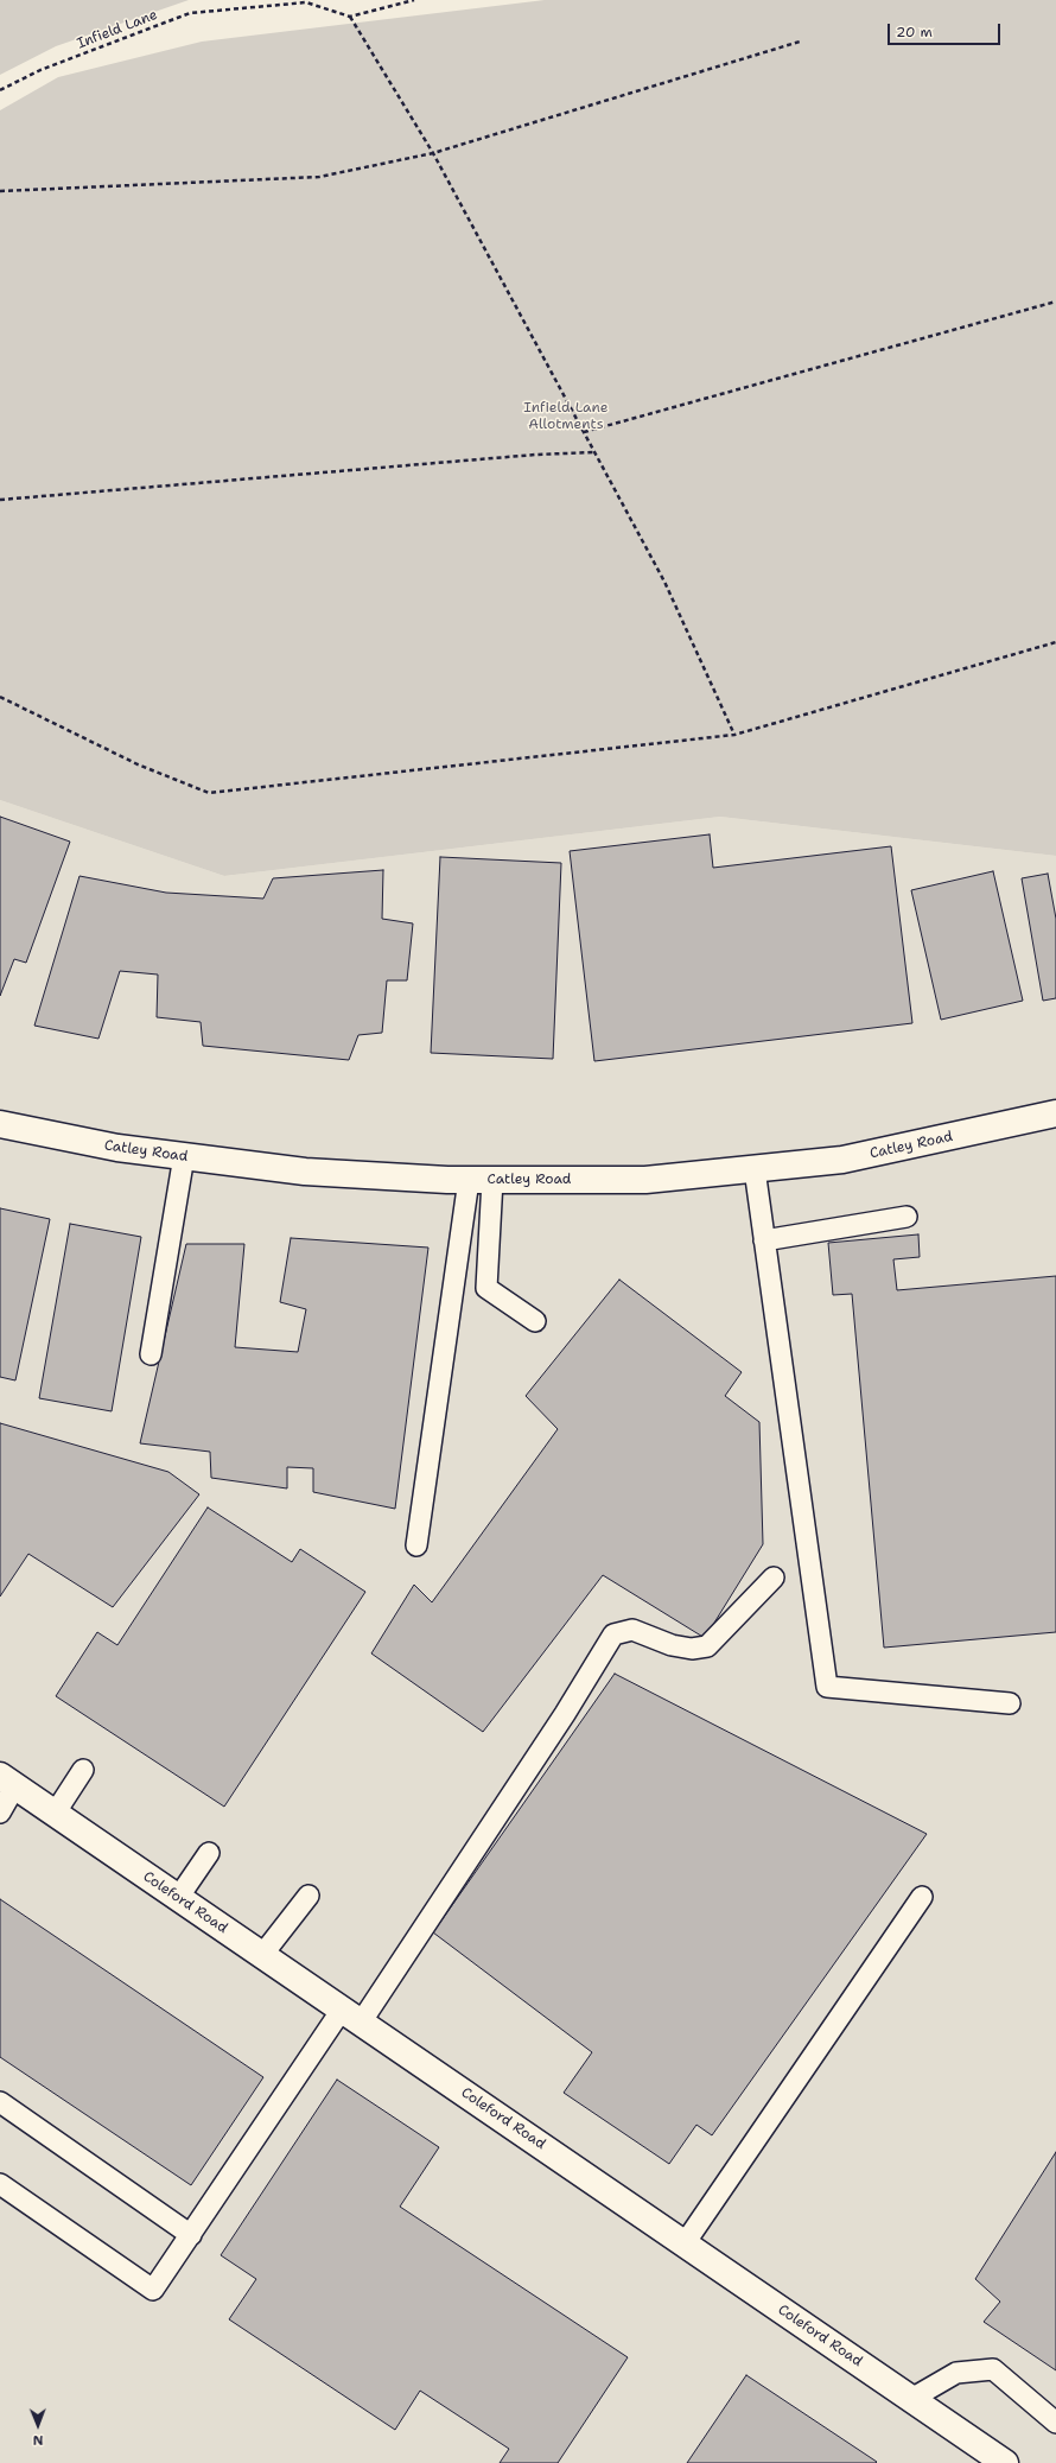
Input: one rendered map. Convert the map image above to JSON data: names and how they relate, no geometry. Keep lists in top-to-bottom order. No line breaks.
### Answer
{"streets":{"street":["Catley Road","Coleford Road"],"path":["Infield Lane"]},"parks":["Infield Lane Allotments"],"scale_bar":"20 m","north":"bottom"}
